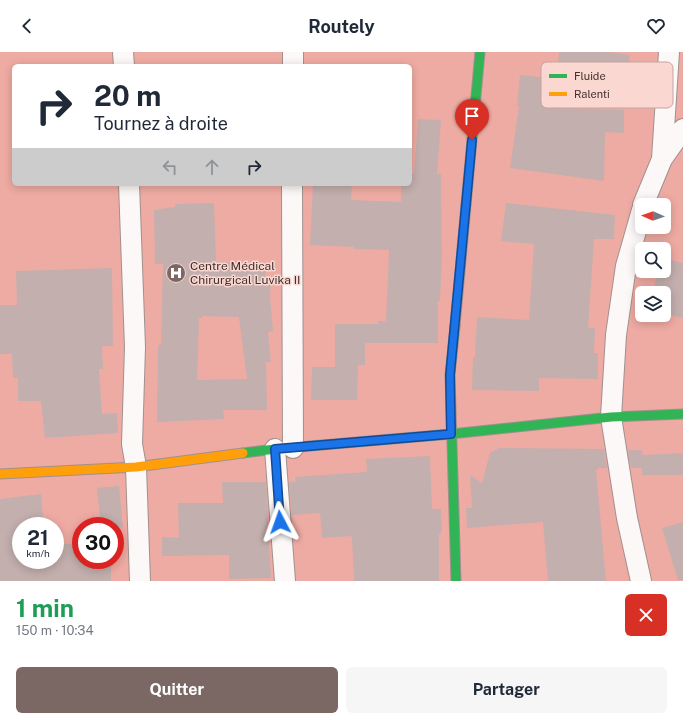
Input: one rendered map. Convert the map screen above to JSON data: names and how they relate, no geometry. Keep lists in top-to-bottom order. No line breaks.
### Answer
{"places":{"hospital":["Centre Médical Chirurgical Luvika II"]},"legend":["Fluide","Ralenti"],"north":"left","page":{"header":"Routely","turn":["20 m","Tournez à droite"],"speed":"21 km/h","limit":"30","heading":["1 min","150 m · 10:34"],"buttons":["Quitter","Partager"]}}
